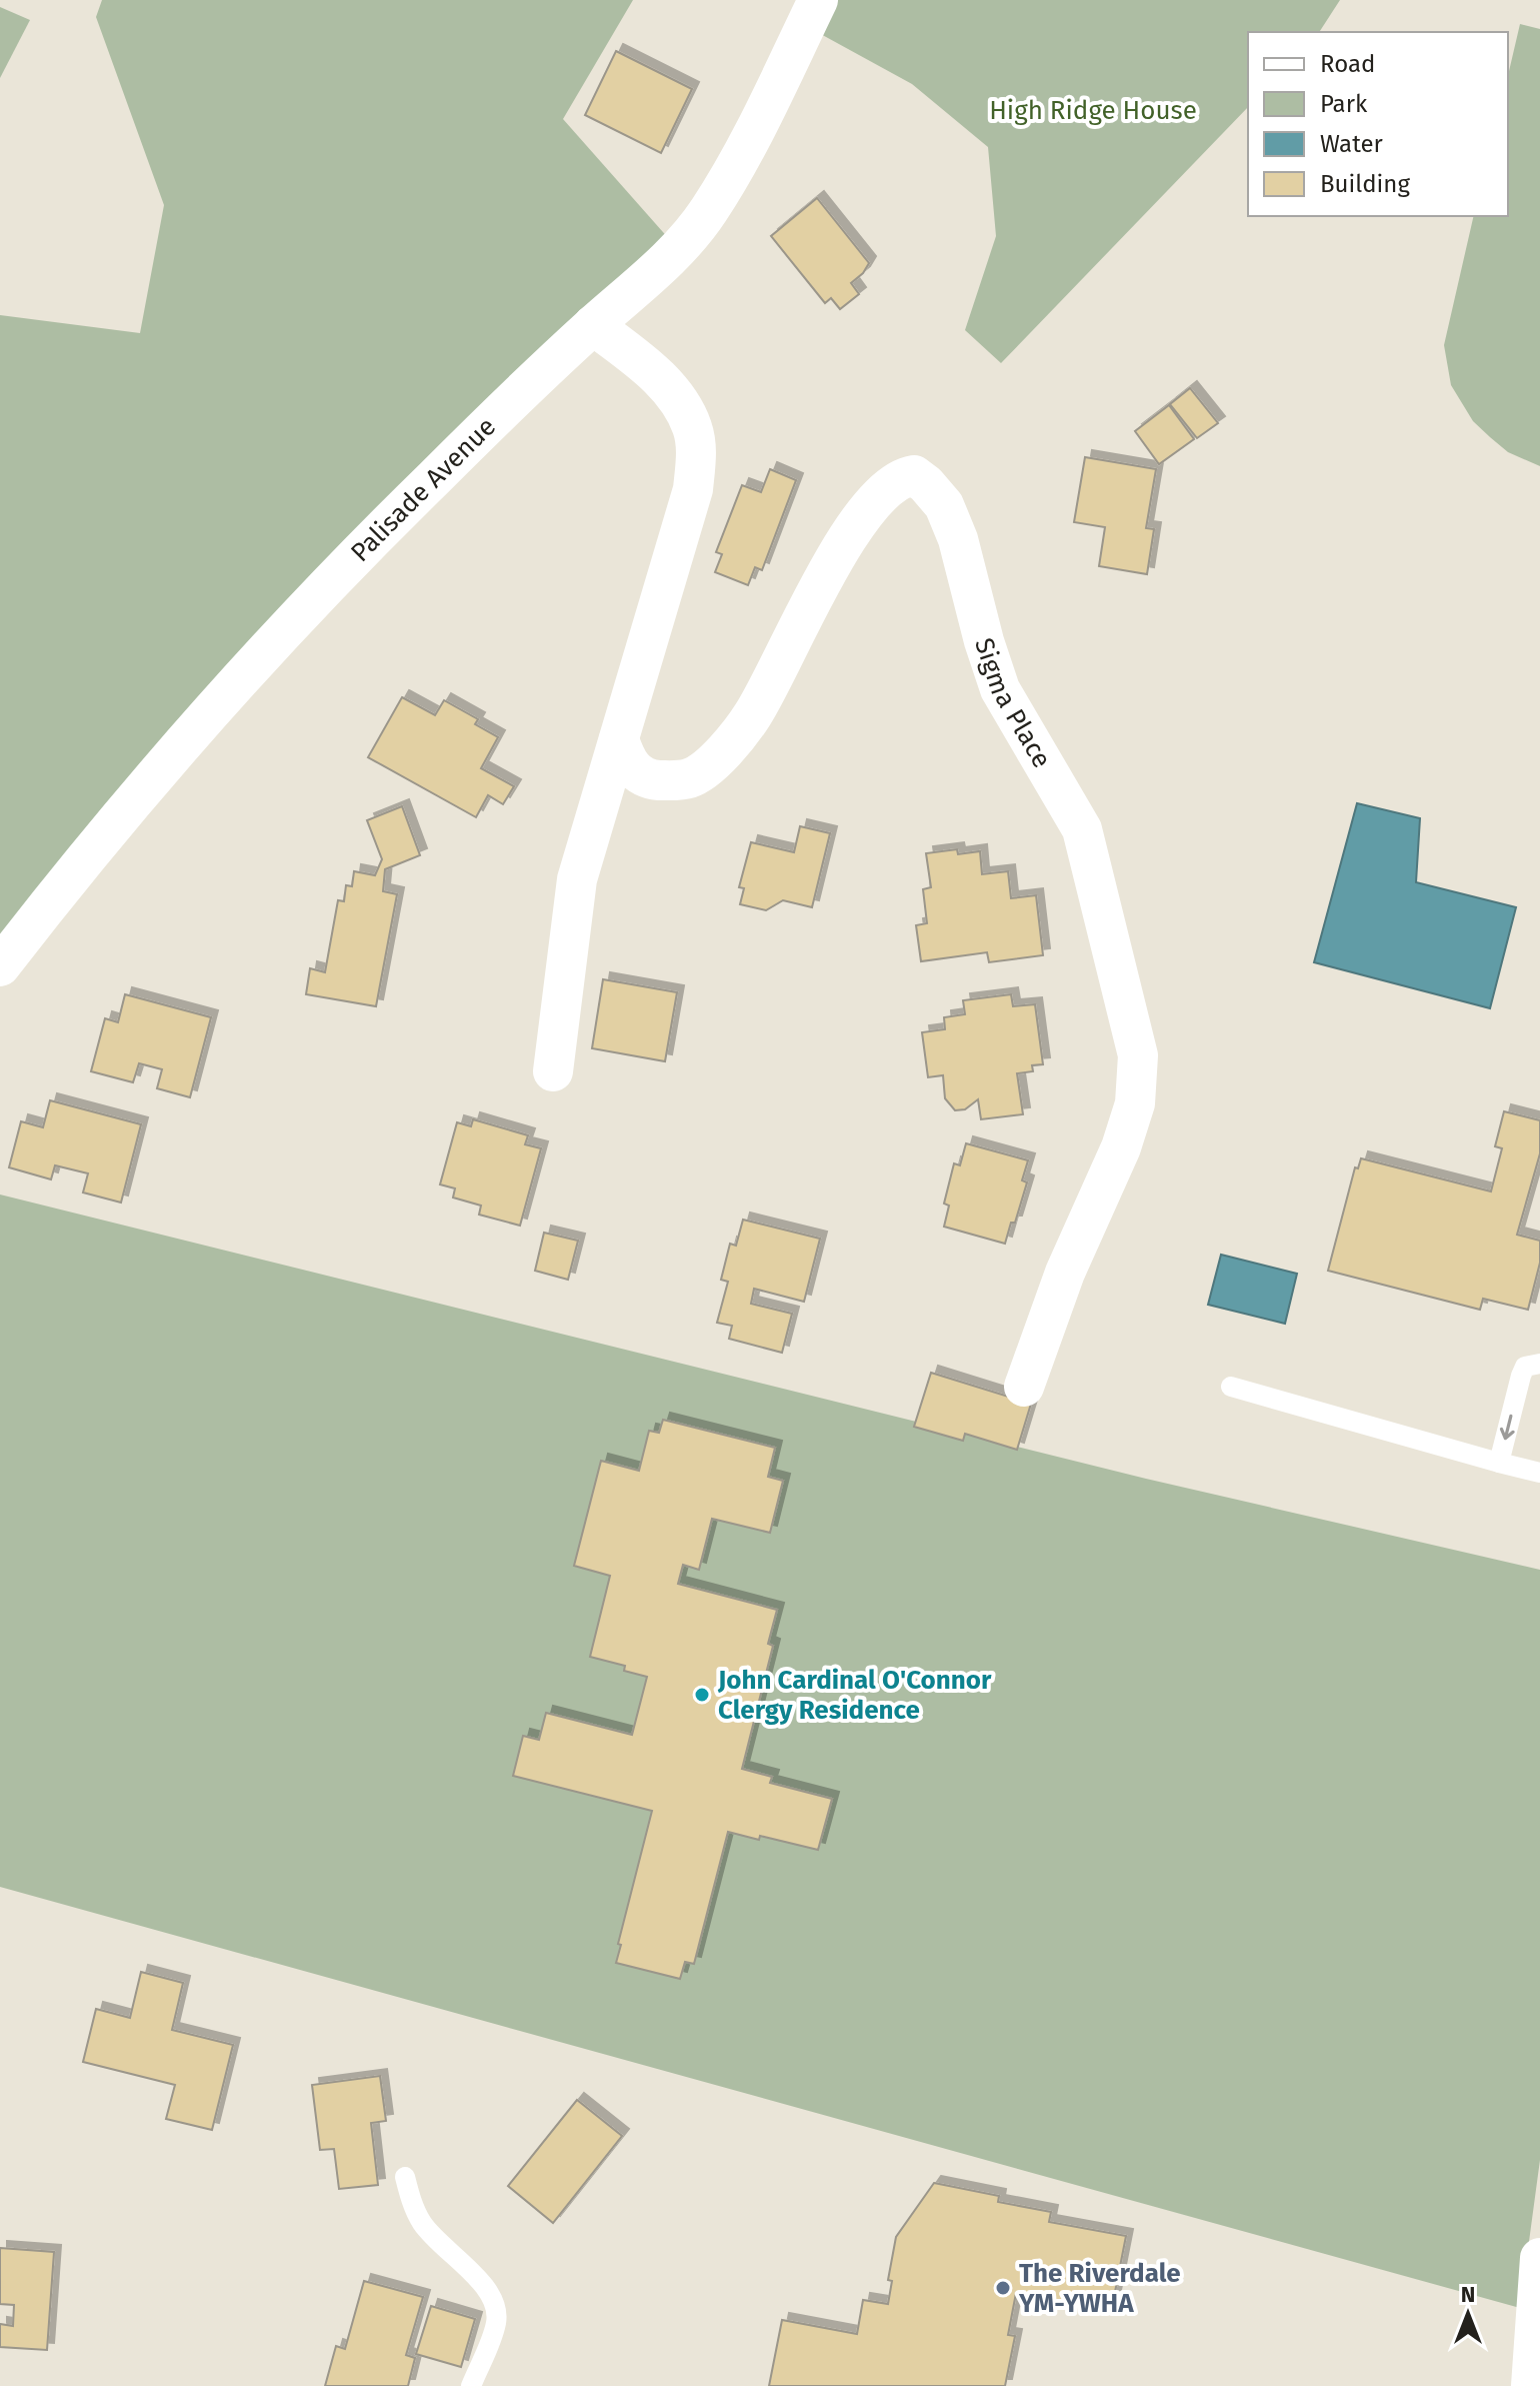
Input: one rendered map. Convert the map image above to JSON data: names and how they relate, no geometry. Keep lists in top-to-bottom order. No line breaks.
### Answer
{"streets":{"street":["Palisade Avenue","Sigma Place"]},"parks":["High Ridge House"],"places":["John Cardinal O'Connor Clergy Residence","The Riverdale YM-YWHA"],"legend":["Road","Park","Water","Building"],"north":"top"}
